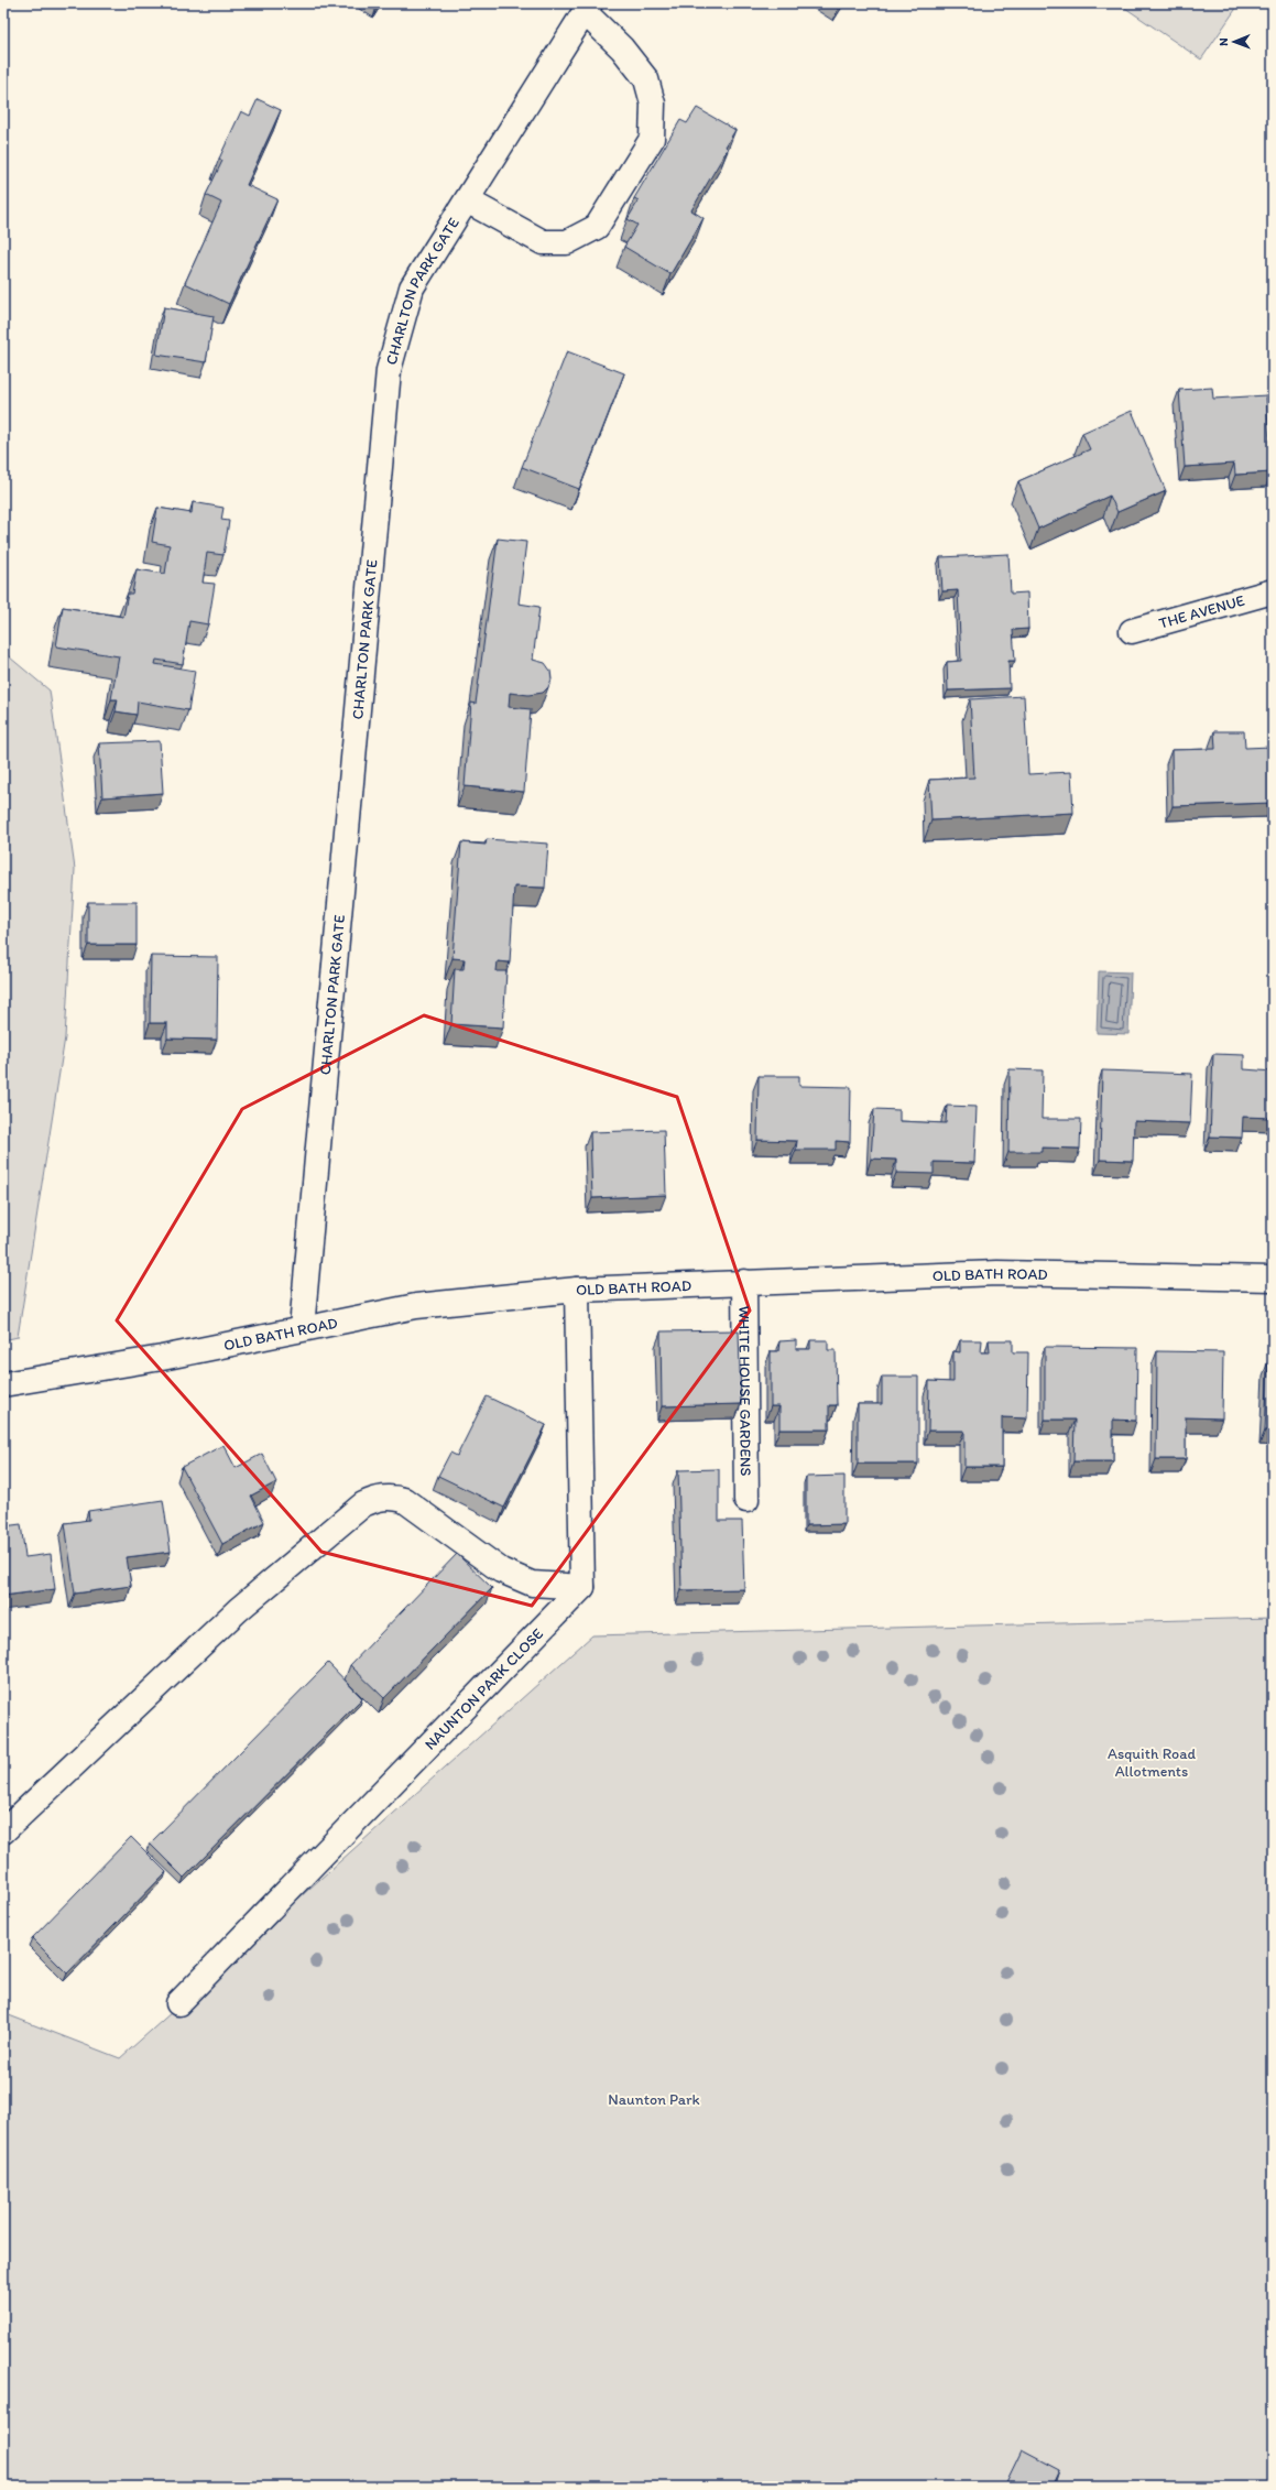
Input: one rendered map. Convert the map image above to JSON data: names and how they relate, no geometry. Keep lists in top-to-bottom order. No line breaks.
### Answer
{"streets":{"street":["CHARLTON PARK GATE","THE AVENUE","OLD BATH ROAD","WHITE HOUSE GARDENS","NAUNTON PARK CLOSE"]},"crossings":[["CHARLTON PARK GATE","OLD BATH ROAD"],["OLD BATH ROAD","WHITE HOUSE GARDENS"]],"parks":["Asquith Road Allotments","Naunton Park"],"north":"left"}
